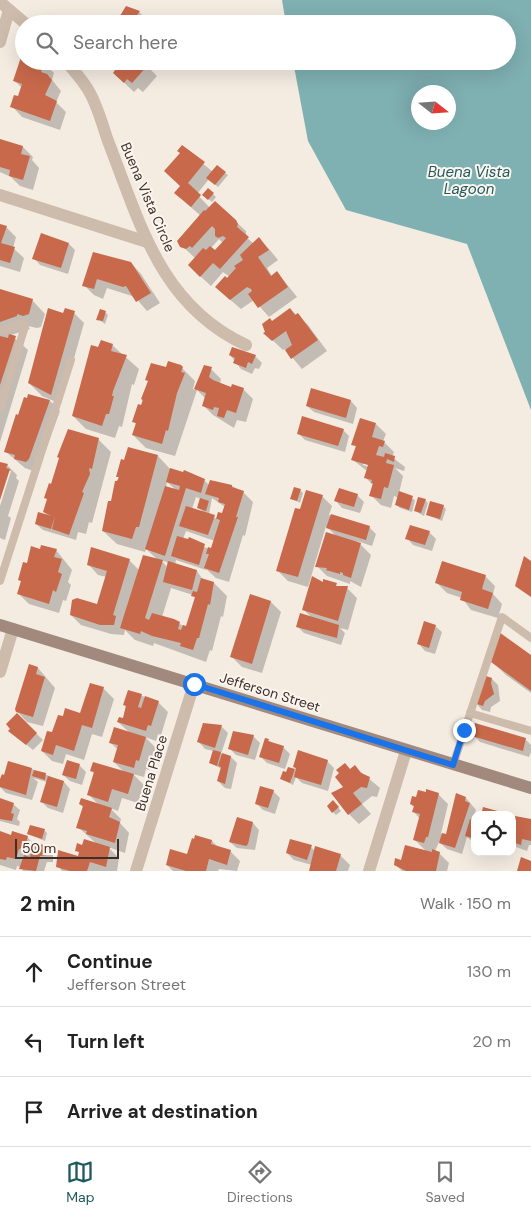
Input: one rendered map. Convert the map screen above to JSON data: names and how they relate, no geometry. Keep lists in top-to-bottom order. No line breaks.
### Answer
{"streets":{"main road":["Jefferson Street"],"street":["Buena Vista Circle","Buena Place"]},"crossings":[["Jefferson Street","Buena Place"]],"water":["Buena Vista Lagoon"],"scale_bar":"50 m","north":"right","page":{"search":"Search here","scale":"50 m","heading":["2 min","Walk · 150 m"],"list":[["Continue","Jefferson Street","130 m"],["Turn left","20 m"],"Arrive at destination"],"nav":["Map","Directions","Saved"]}}
